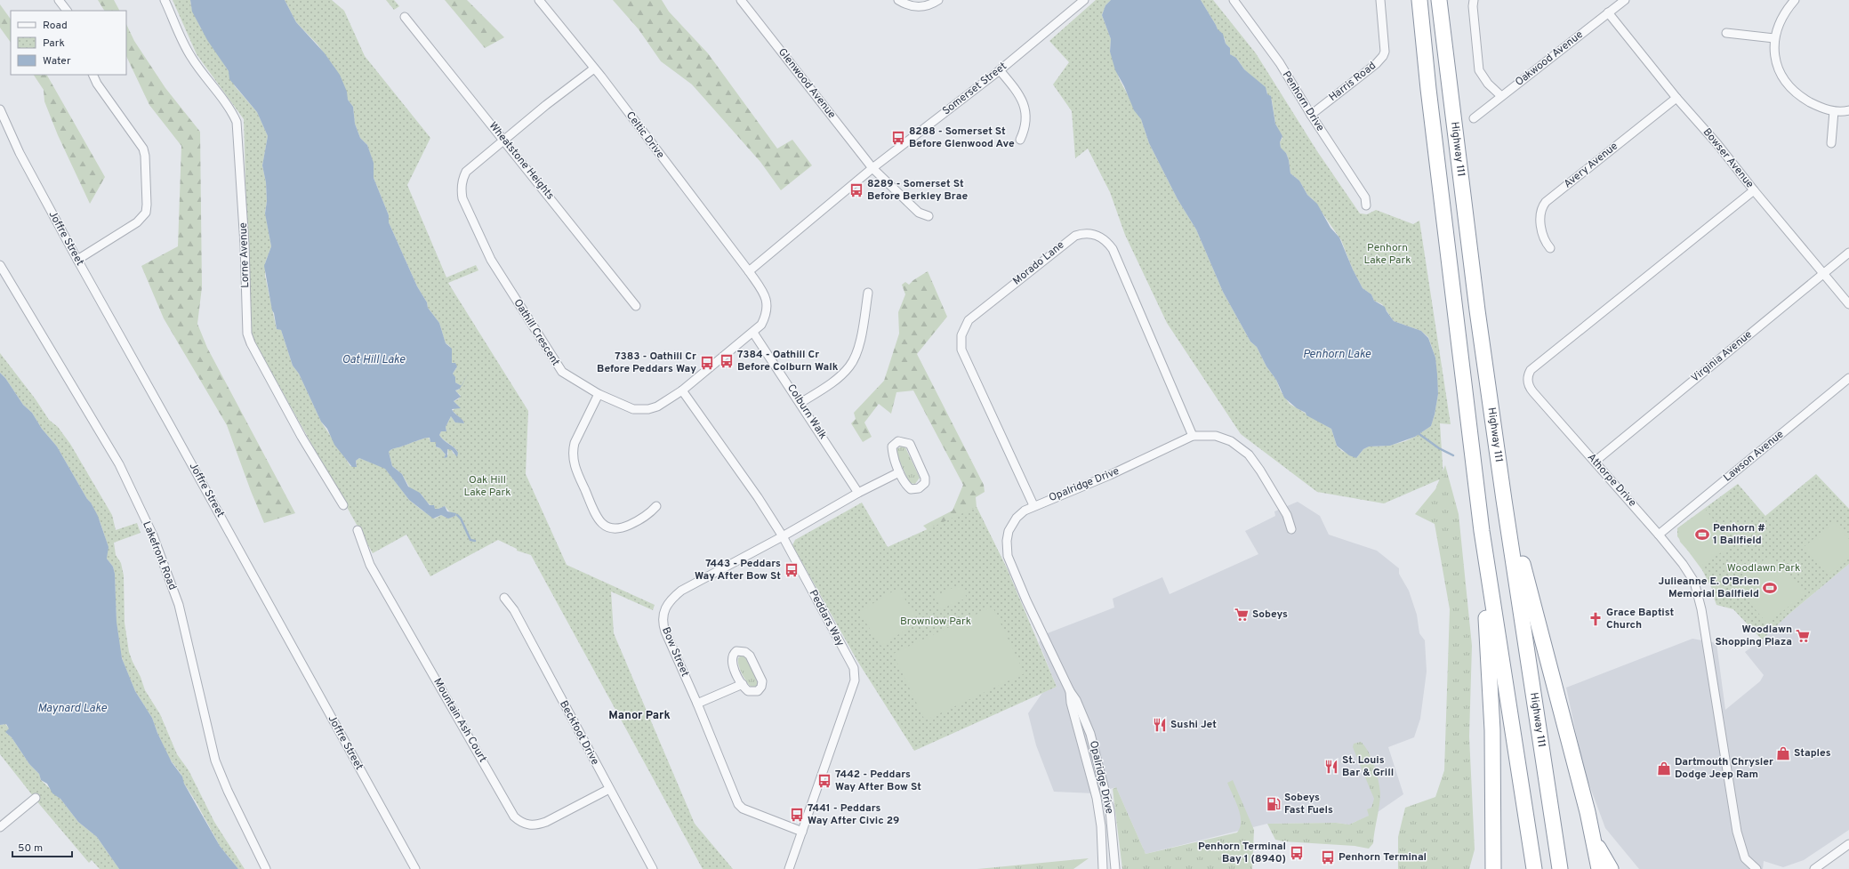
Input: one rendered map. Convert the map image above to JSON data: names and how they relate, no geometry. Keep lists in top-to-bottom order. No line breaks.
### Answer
{"streets":{"highway":["Highway 111"],"street":["Oakwood Avenue","Harris Road","Glenwood Avenue","Somerset Street","Penhorn Drive","Celtic Drive","Bowser Avenue","Wheatstone Heights","Avery Avenue","Joffre Street","Lorne Avenue","Morado Lane","Oathill Crescent","Virginia Avenue","Colburn Walk","Lawson Avenue","Athorpe Drive","Opalridge Drive","Lakefront Road","Peddars Way","Bow Street","Mountain Ash Court","Beckfoot Drive"]},"crossings":[["Oakwood Avenue","Bowser Avenue"],["Harris Road","Penhorn Drive"],["Glenwood Avenue","Somerset Street"],["Somerset Street","Celtic Drive"],["Somerset Street","Oathill Crescent"],["Celtic Drive","Oathill Crescent"],["Bowser Avenue","Avery Avenue"],["Bowser Avenue","Virginia Avenue"],["Bowser Avenue","Athorpe Drive"],["Wheatstone Heights","Oathill Crescent"],["Morado Lane","Opalridge Drive"],["Oathill Crescent","Colburn Walk"],["Oathill Crescent","Peddars Way"],["Virginia Avenue","Athorpe Drive"],["Colburn Walk","Bow Street"],["Lawson Avenue","Athorpe Drive"],["Peddars Way","Bow Street"],["Mountain Ash Court","Beckfoot Drive"]],"districts":["Manor Park"],"water":["Penhorn Lake","Oat Hill Lake","Maynard Lake"],"parks":["Penhorn Lake Park","Oak Hill Lake Park","Woodlawn Park","Brownlow Park"],"places":{"bus stop":["8288 - Somerset St Before Glenwood Ave","8289 - Somerset St Before Berkley Brae","7384 - Oathill Cr Before Colburn Walk","7383 - Oathill Cr Before Peddars Way","7443 - Peddars Way After Bow St","7442 - Peddars Way After Bow St","7441 - Peddars Way After Civic 29","Penhorn Terminal Bay 1 (8940)","Penhorn Terminal"],"sports":["Penhorn # 1 Ballfield","Julieanne E. O'Brien Memorial Ballfield"],"supermarket":["Sobeys","Woodlawn Shopping Plaza"],"church":["Grace Baptist Church"],"restaurant":["Sushi Jet","St. Louis Bar & Grill"],"shop":["Staples","Dartmouth Chrysler Dodge Jeep Ram"],"fuel station":["Sobeys Fast Fuels"]},"legend":["Road","Park","Water"],"scale_bar":"50 m"}
